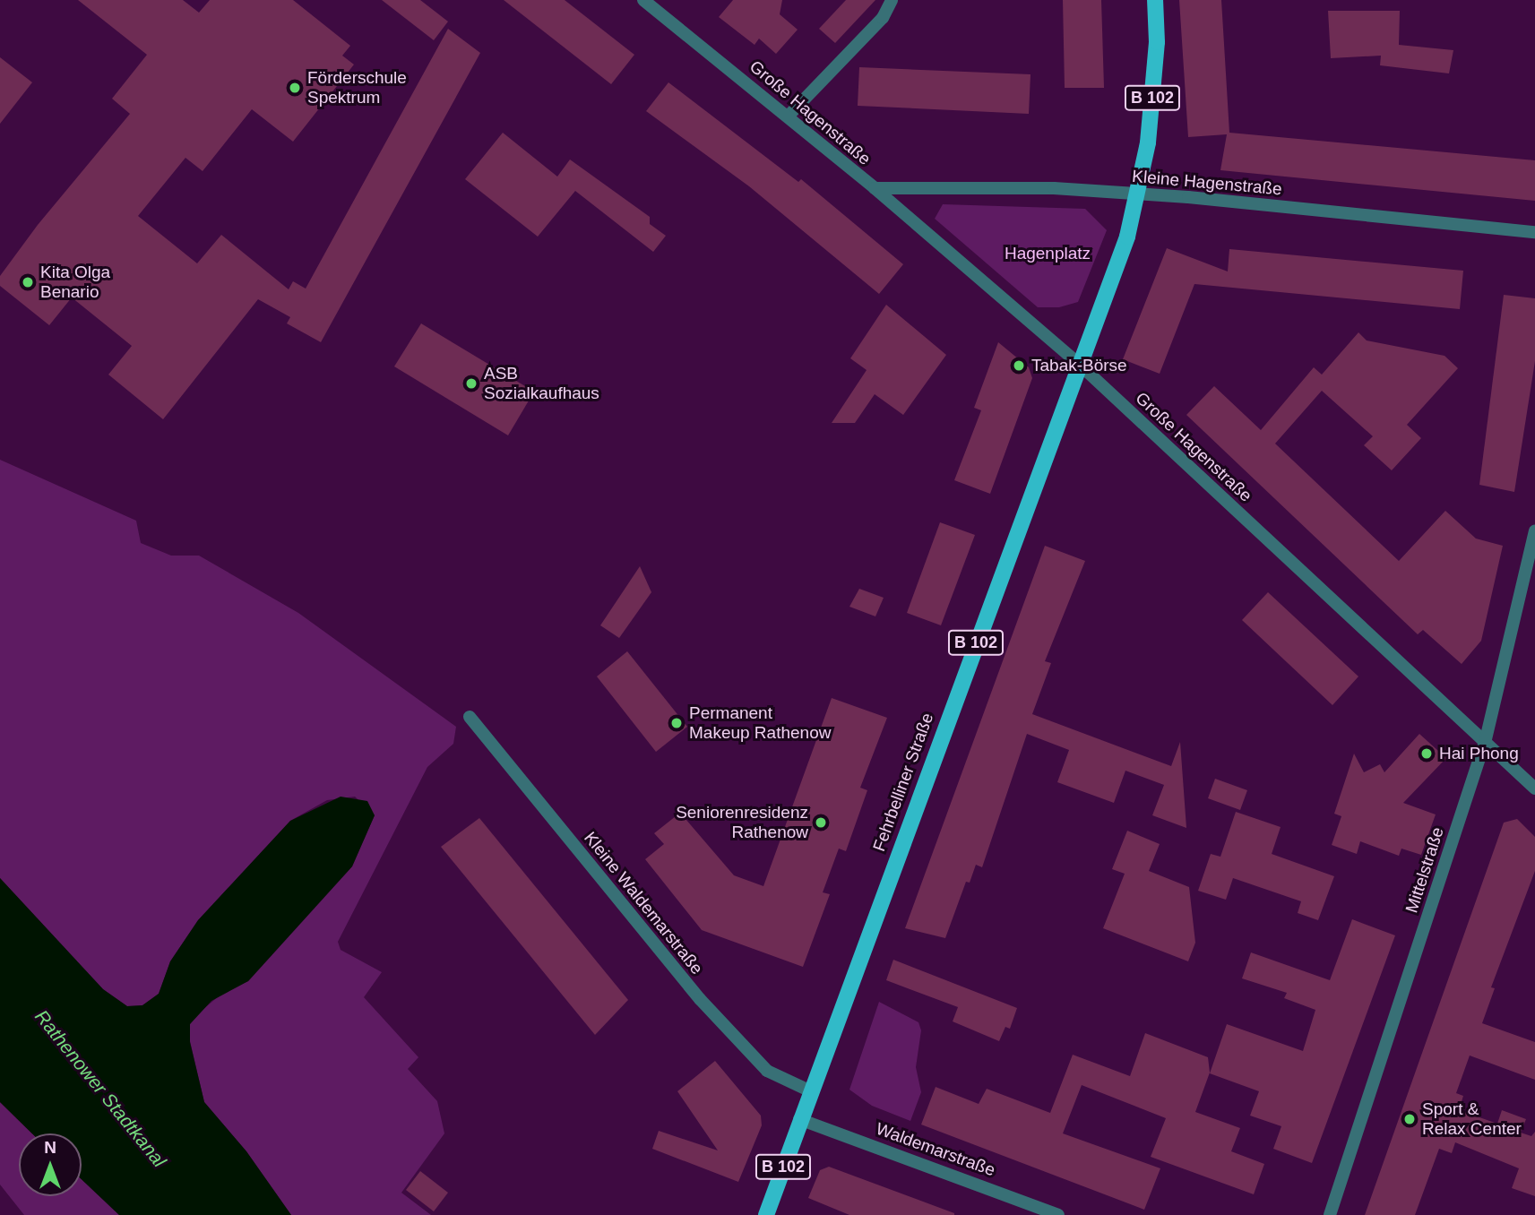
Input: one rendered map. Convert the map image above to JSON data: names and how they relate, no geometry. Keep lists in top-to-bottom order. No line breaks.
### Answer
{"streets":{"main road":["B 102","Fehrbelliner Straße"],"street":["Große Hagenstraße","Kleine Hagenstraße","Mittelstraße","Kleine Waldemarstraße","Waldemarstraße"]},"crossings":[["B 102","Große Hagenstraße"],["B 102","Kleine Hagenstraße"],["B 102","Fehrbelliner Straße"],["Große Hagenstraße","Kleine Hagenstraße"],["Große Hagenstraße","Fehrbelliner Straße"],["Große Hagenstraße","Mittelstraße"],["Fehrbelliner Straße","Kleine Waldemarstraße"],["Fehrbelliner Straße","Waldemarstraße"]],"water":["Rathenower Stadtkanal"],"parks":["Hagenplatz"],"places":["Förderschule Spektrum","Kita Olga Benario","Tabak-Börse","ASB Sozialkaufhaus","Permanent Makeup Rathenow","Hai Phong","Seniorenresidenz Rathenow","Sport & Relax Center"],"north":"top"}
